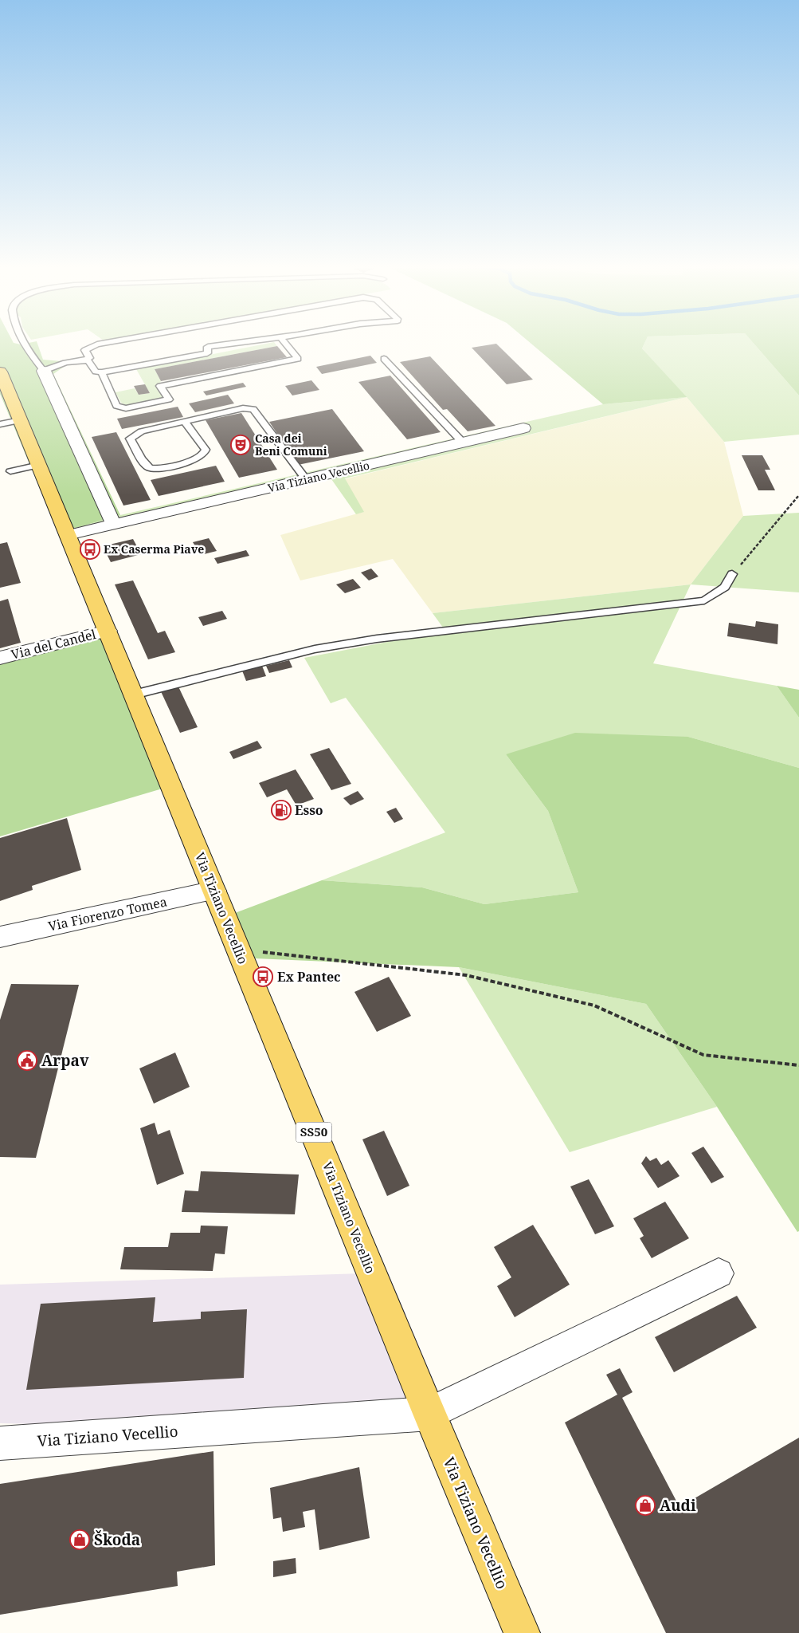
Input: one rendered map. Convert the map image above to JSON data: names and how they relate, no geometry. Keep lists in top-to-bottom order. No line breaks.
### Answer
{"streets":{"main road":["Via Tiziano Vecellio","SS50"],"street":["Via del Candel","Via Fiorenzo Tomea"]},"crossings":[["Via Tiziano Vecellio","Via del Candel"],["Via Tiziano Vecellio","Via Fiorenzo Tomea"]],"places":{"theatre":["Casa dei Beni Comuni"],"bus stop":["Ex Caserma Piave","Ex Pantec"],"fuel station":["Esso"],"public building":["Arpav"],"shop":["Audi","Škoda"]}}
